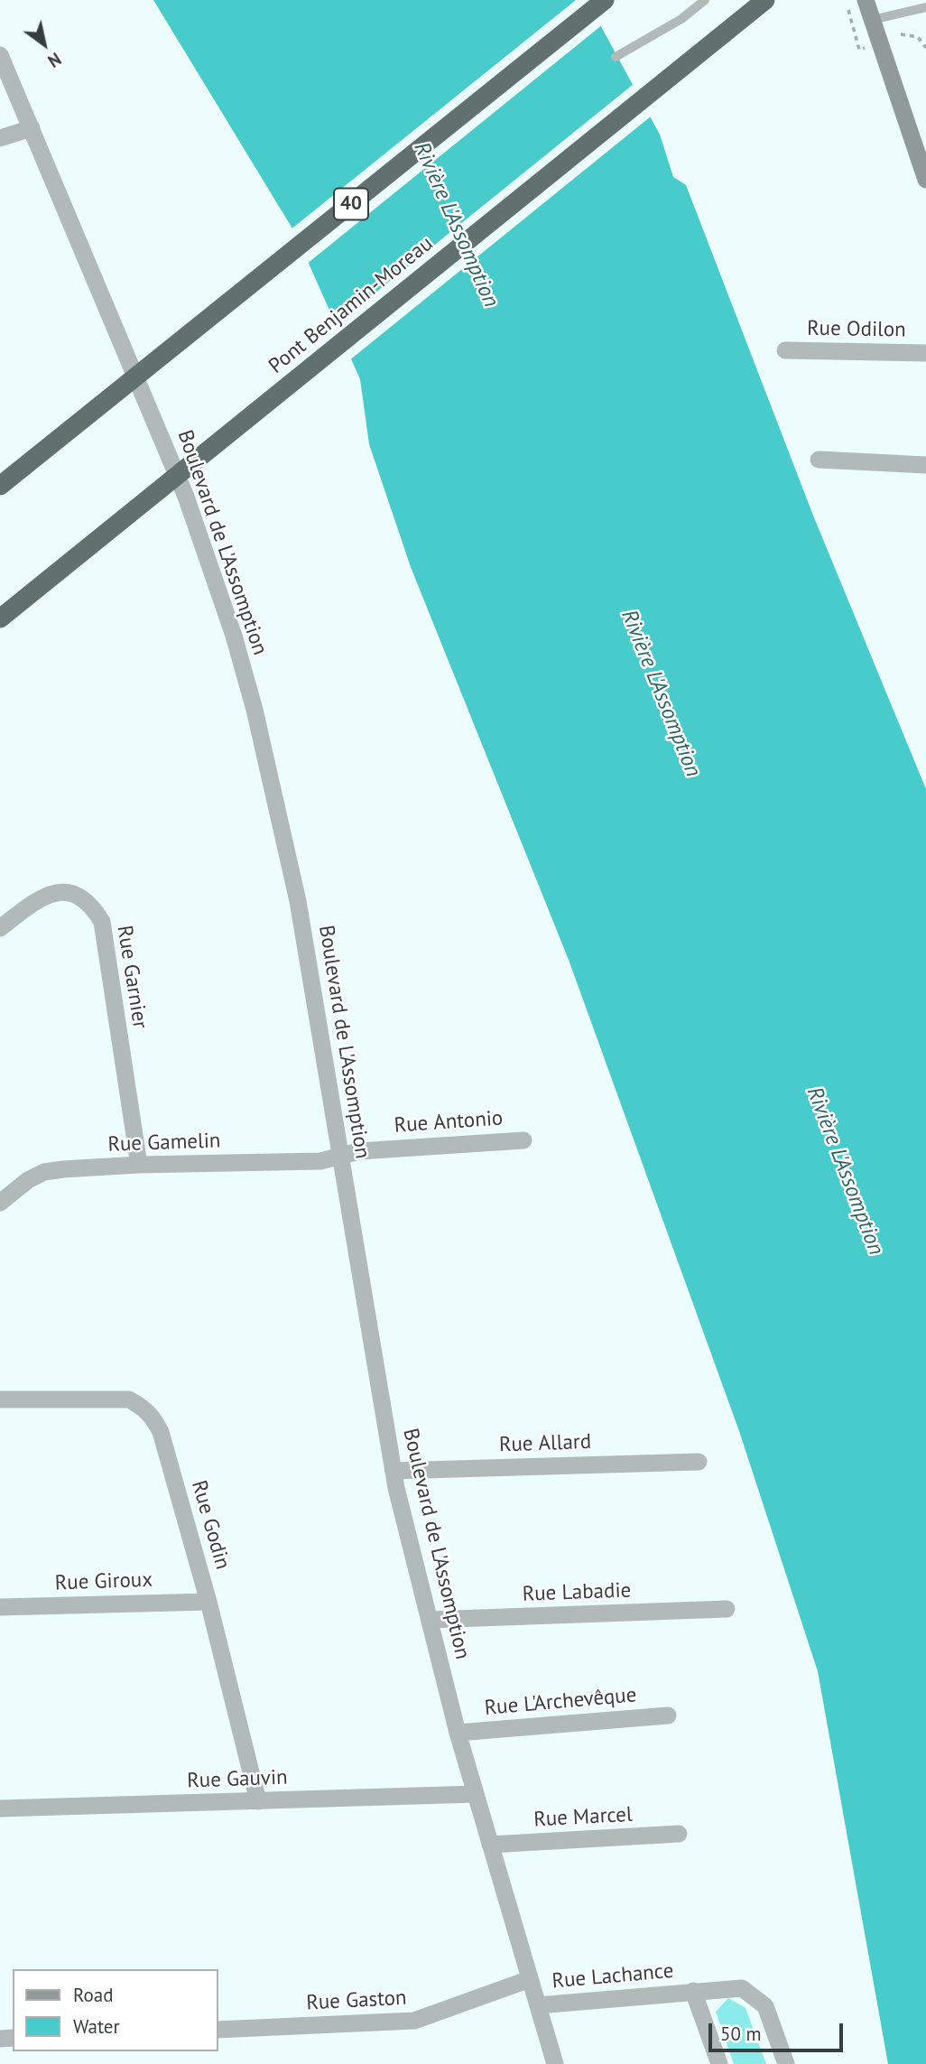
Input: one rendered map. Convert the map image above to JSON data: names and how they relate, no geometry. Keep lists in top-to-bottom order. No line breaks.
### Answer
{"streets":{"highway":["40","Pont Benjamin-Moreau"],"street":["Rue Odilon","Boulevard de L'Assomption","Rue Garnier","Rue Antonio","Rue Gamelin","Rue Allard","Rue Godin","Rue Giroux","Rue Labadie","Rue L'Archevêque","Rue Gauvin","Rue Marcel","Rue Lachance","Rue Gaston"]},"crossings":[["Boulevard de L'Assomption","Rue Antonio"],["Boulevard de L'Assomption","Rue Gamelin"],["Boulevard de L'Assomption","Rue Allard"],["Boulevard de L'Assomption","Rue Labadie"],["Boulevard de L'Assomption","Rue L'Archevêque"],["Boulevard de L'Assomption","Rue Gauvin"],["Boulevard de L'Assomption","Rue Marcel"],["Boulevard de L'Assomption","Rue Lachance"],["Boulevard de L'Assomption","Rue Gaston"],["Rue Garnier","Rue Gamelin"],["Rue Antonio","Rue Gamelin"],["Rue Godin","Rue Giroux"],["Rue Godin","Rue Gauvin"]],"water":["Rivière L'Assomption"],"legend":["Road","Water"],"scale_bar":"50 m","north":"bottom right"}
